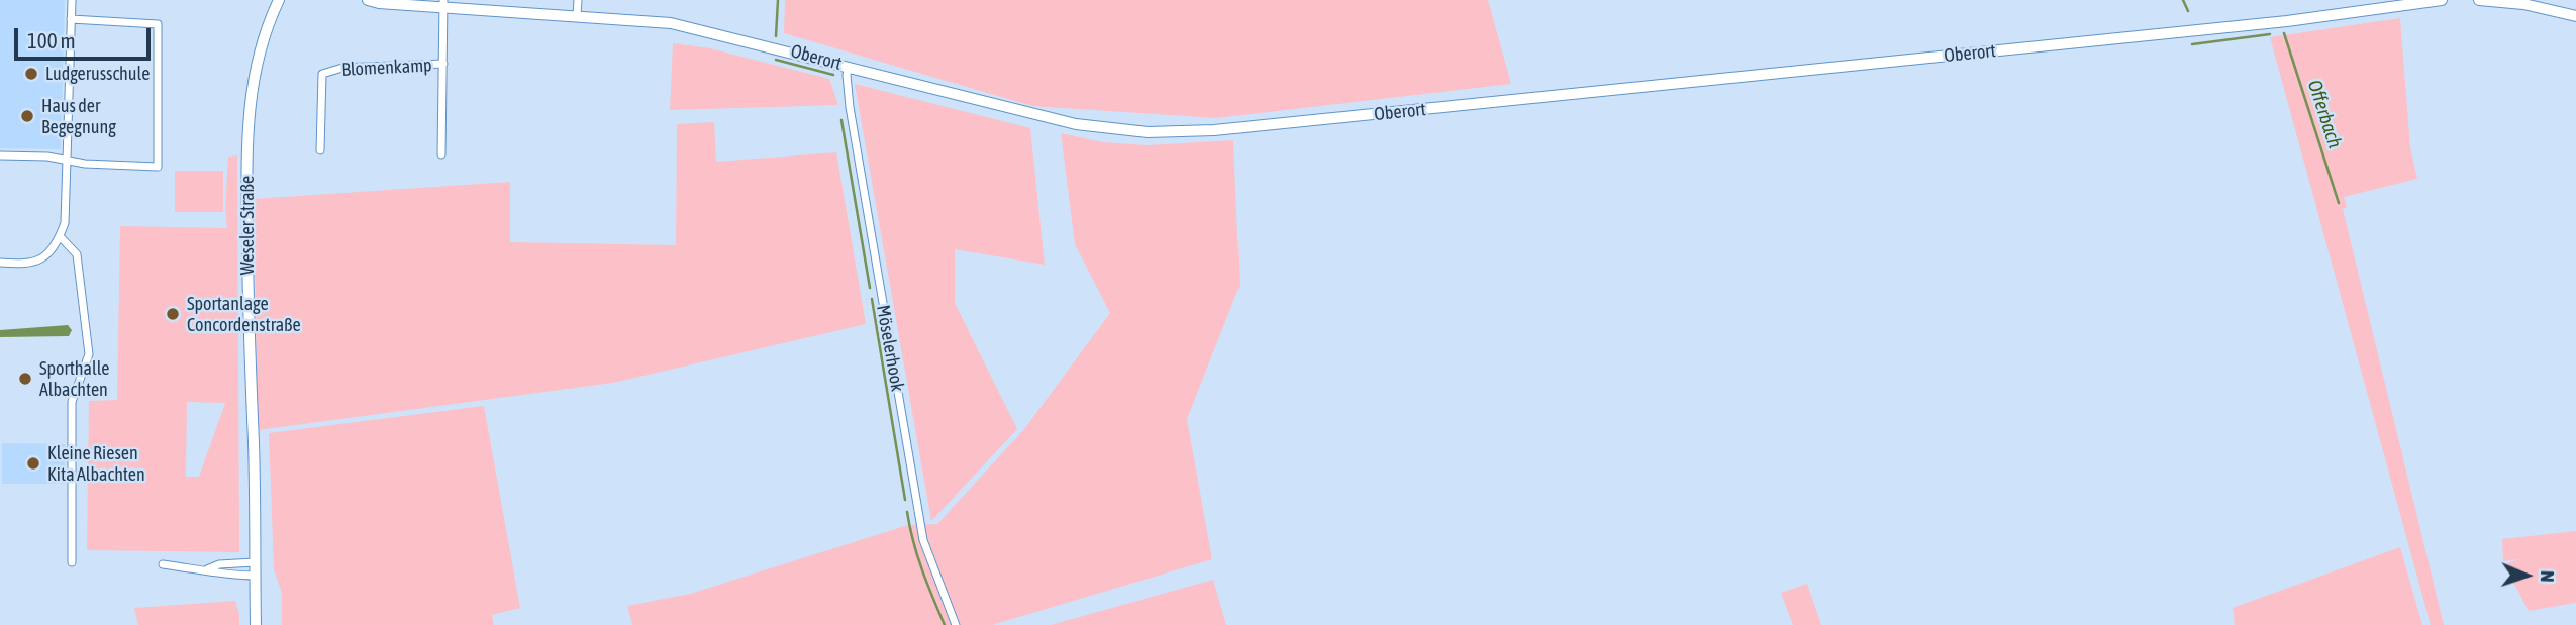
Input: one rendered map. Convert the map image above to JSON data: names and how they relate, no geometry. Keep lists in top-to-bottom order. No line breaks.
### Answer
{"streets":{"main road":["Oberort","Weseler Straße"],"street":["Blomenkamp","Möselerhook"]},"crossings":[["Oberort","Blomenkamp"],["Oberort","Möselerhook"]],"water":["Offerbach"],"places":["Ludgerusschule","Haus der Begegnung","Sportanlage Concordenstraße","Sporthalle Albachten","Kleine Riesen Kita Albachten"],"scale_bar":"100 m","north":"right"}
